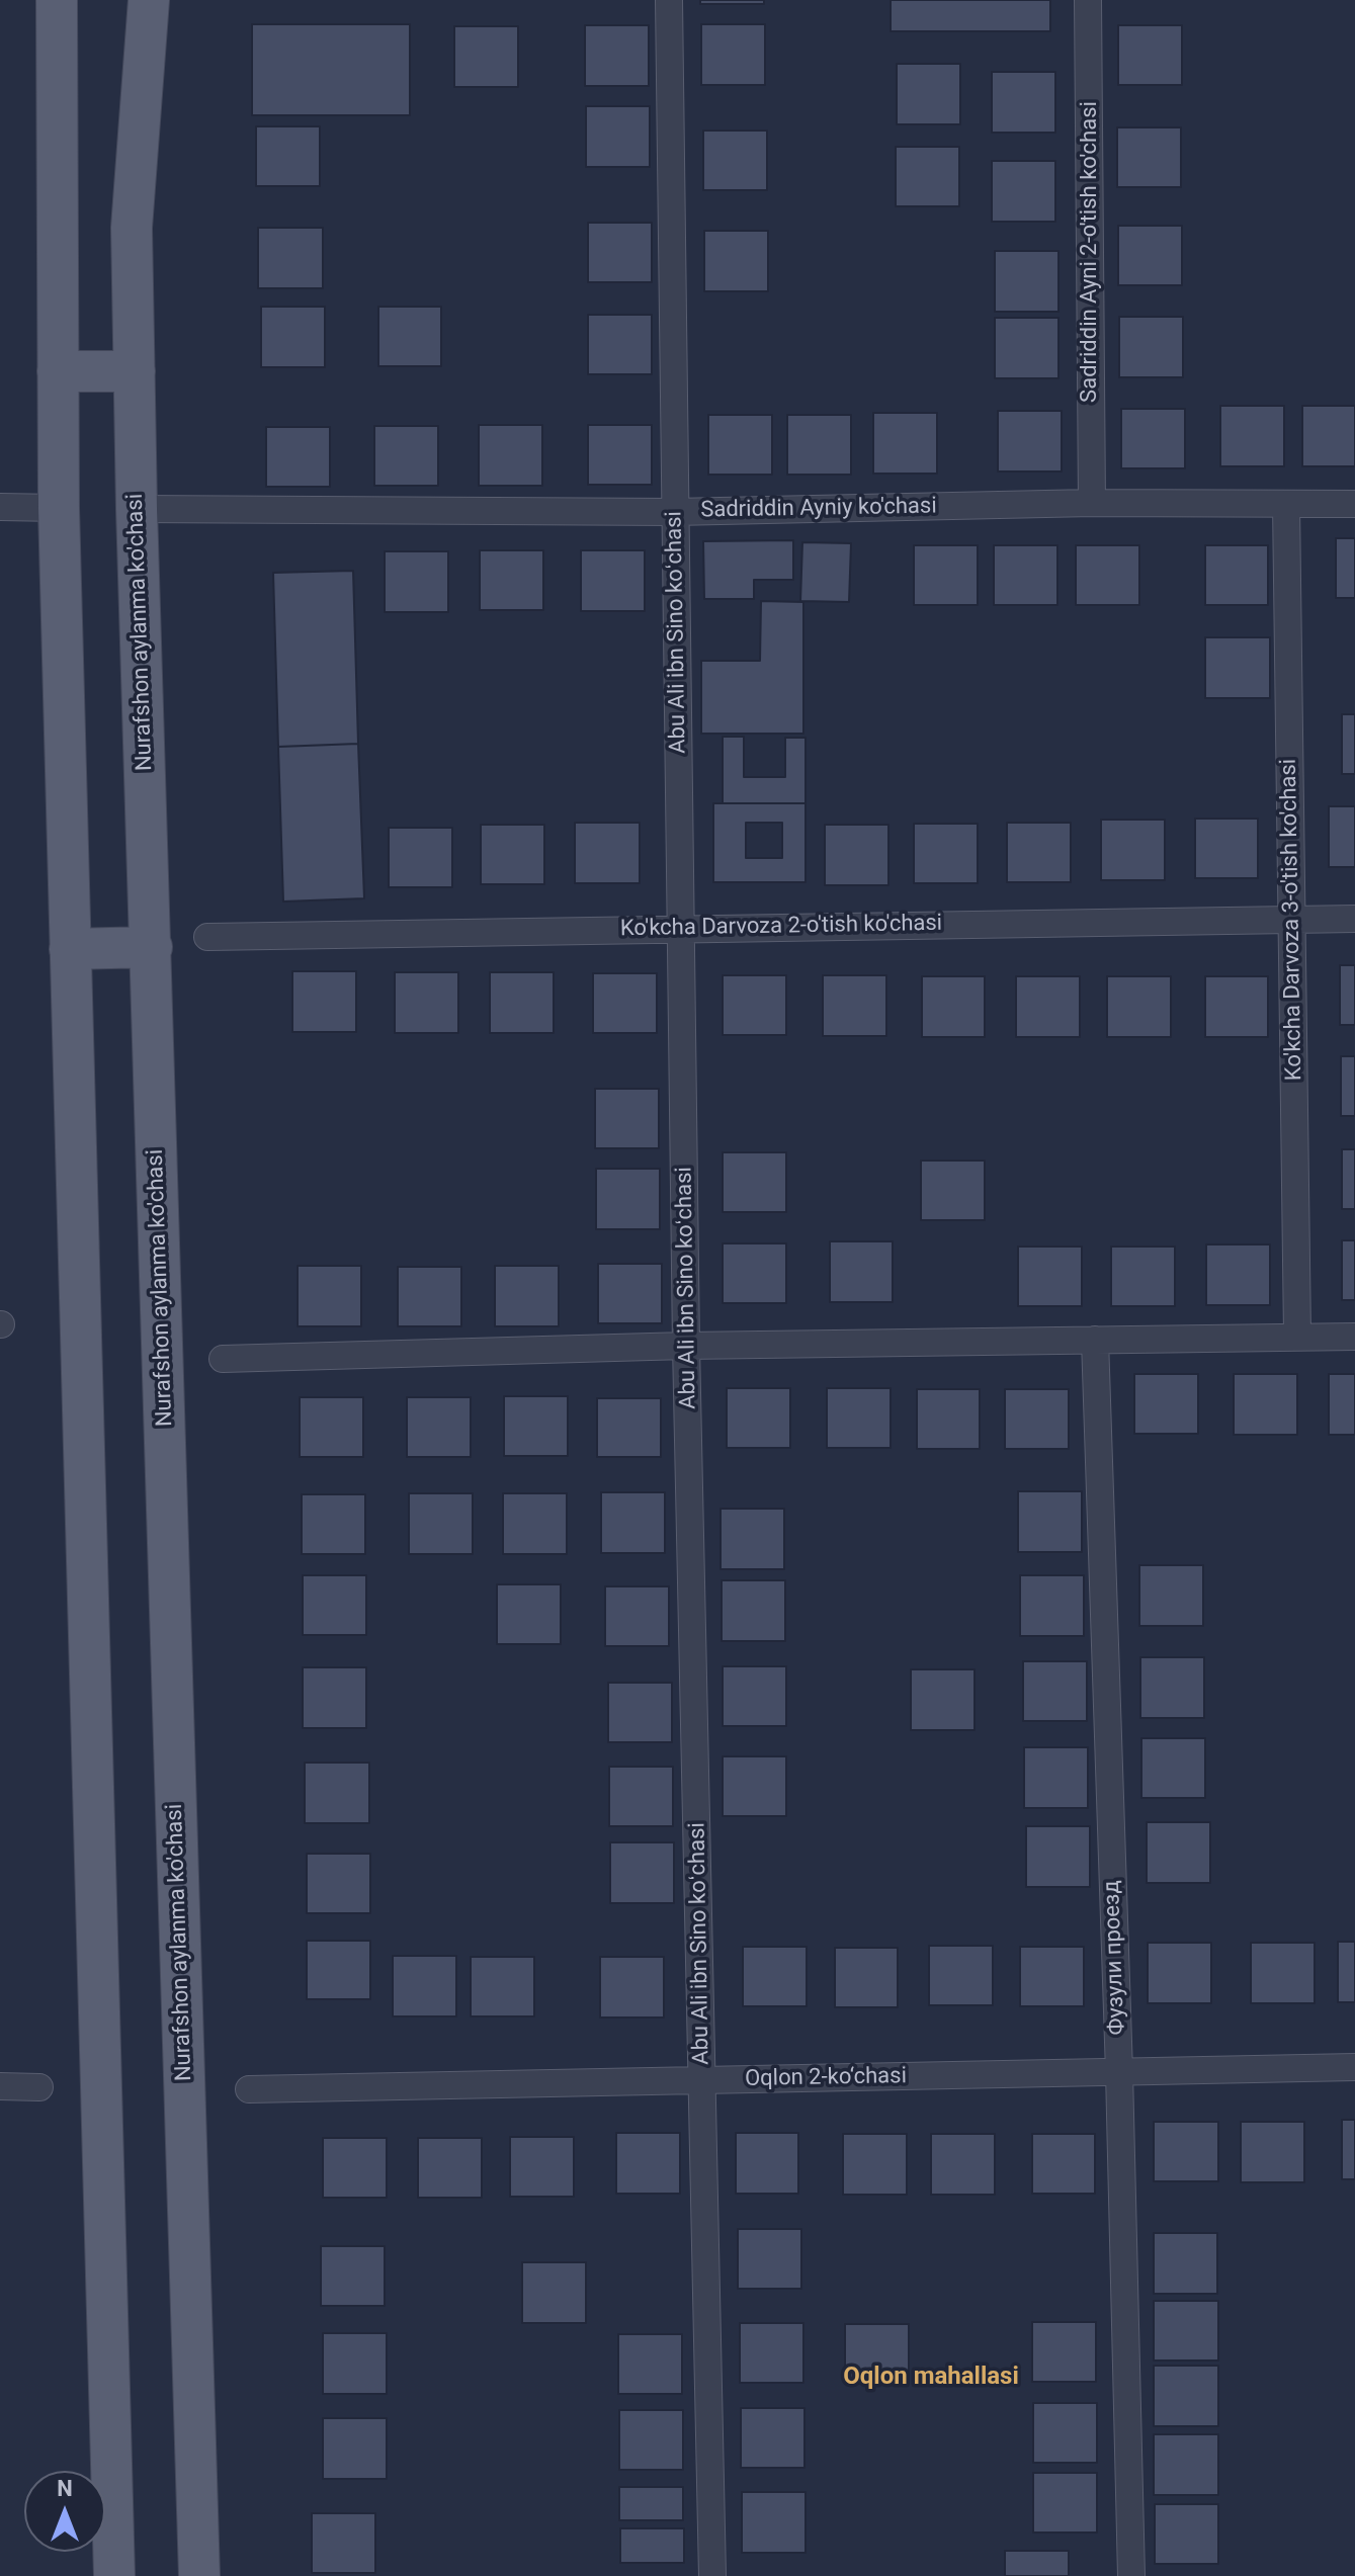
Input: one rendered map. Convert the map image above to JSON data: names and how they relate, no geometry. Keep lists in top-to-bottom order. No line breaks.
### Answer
{"streets":{"main road":["Nurafshon aylanma ko'chasi"],"street":["Sadriddin Ayni 2-o'tish ko'chasi","Sadriddin Ayniy ko'chasi","Abu Ali ibn Sino koʻchasi","Ko'kcha Darvoza 3-o'tish ko'chasi","Ko'kcha Darvoza 2-o'tish ko'chasi","Фузули проезд","Oqlon 2-ko‘chasi"]},"crossings":[["Sadriddin Ayni 2-o'tish ko'chasi","Sadriddin Ayniy ko'chasi"],["Sadriddin Ayniy ko'chasi","Nurafshon aylanma ko'chasi"],["Sadriddin Ayniy ko'chasi","Abu Ali ibn Sino koʻchasi"],["Sadriddin Ayniy ko'chasi","Ko'kcha Darvoza 3-o'tish ko'chasi"],["Abu Ali ibn Sino koʻchasi","Ko'kcha Darvoza 2-o'tish ko'chasi"],["Abu Ali ibn Sino koʻchasi","Oqlon 2-ko‘chasi"],["Ko'kcha Darvoza 3-o'tish ko'chasi","Ko'kcha Darvoza 2-o'tish ko'chasi"],["Фузули проезд","Oqlon 2-ko‘chasi"]],"districts":["Oqlon mahallasi"],"north":"top"}
